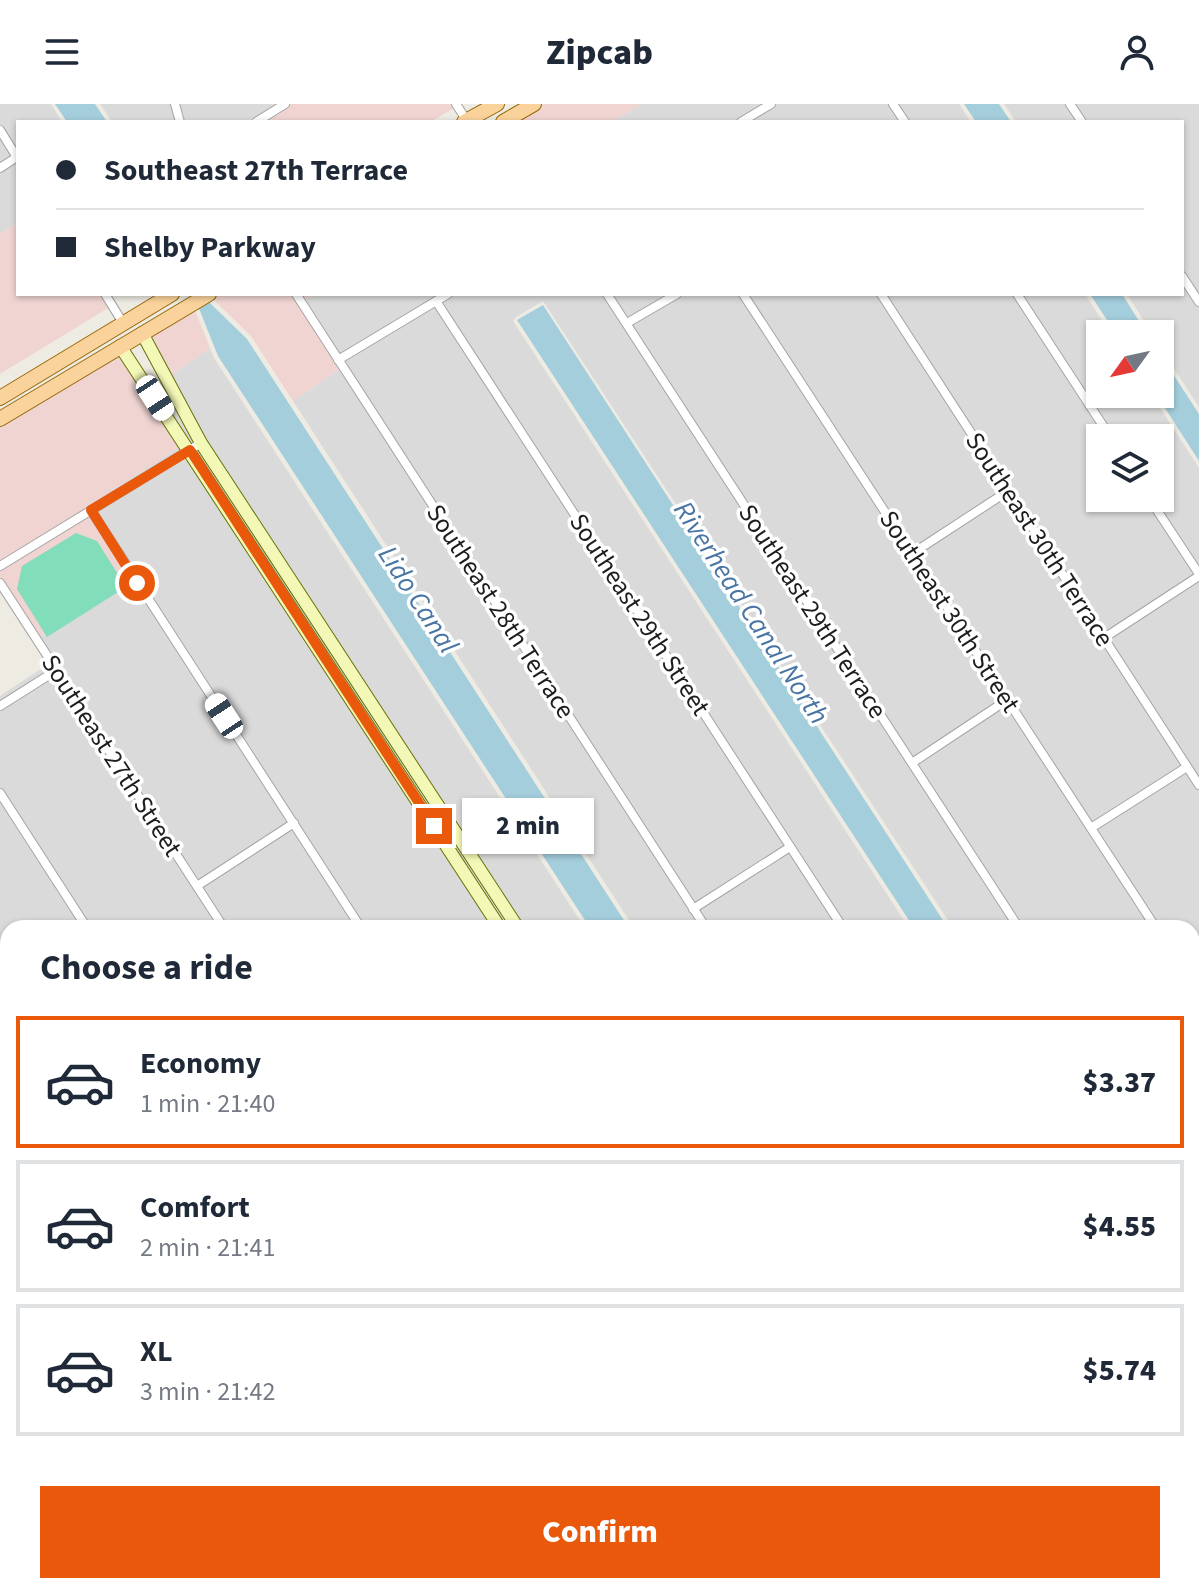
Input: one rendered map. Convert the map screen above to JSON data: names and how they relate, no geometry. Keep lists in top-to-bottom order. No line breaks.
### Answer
{"streets":{"street":["Southeast 30th Terrace","Southeast 28th Terrace","Southeast 29th Terrace","Southeast 30th Street","Southeast 29th Street","Southeast 27th Street"]},"water":["Lido Canal","Riverhead Canal North"],"north":"bottom left","page":{"header":"Zipcab","banner":["Southeast 27th Terrace","Shelby Parkway"],"bubble":"2 min","heading":"Choose a ride","list":[{"name":"Economy","note":"1 min · 21:40","value":"$3.37"},{"name":"Comfort","note":"2 min · 21:41","value":"$4.55"},{"name":"XL","note":"3 min · 21:42","value":"$5.74"}],"buttons":"Confirm"}}
